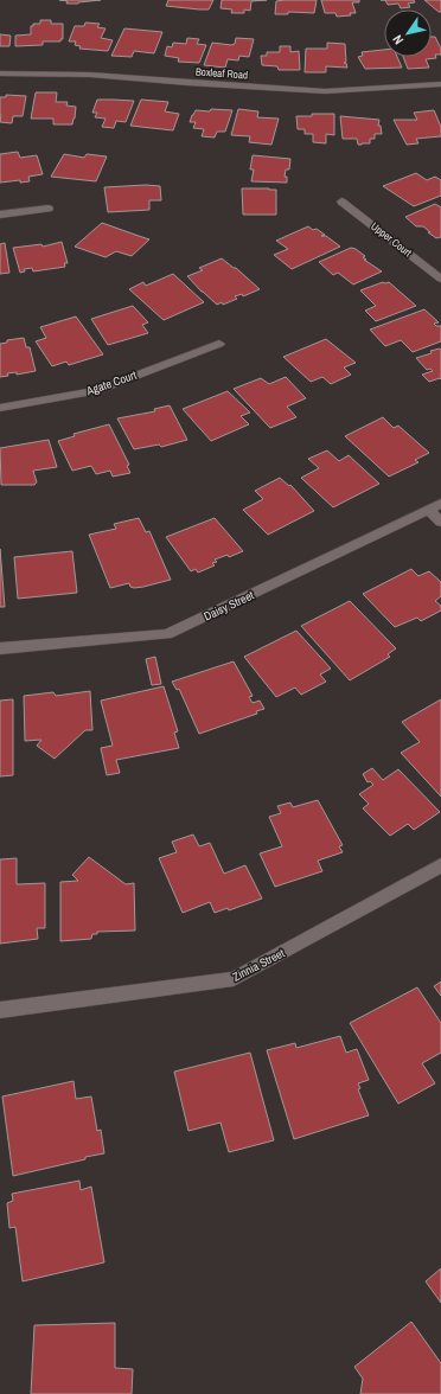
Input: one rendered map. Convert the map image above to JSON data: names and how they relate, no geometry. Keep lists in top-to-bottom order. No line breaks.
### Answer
{"streets":{"street":["Boxleaf Road","Upper Court","Agate Court","Daisy Street","Zinnia Street"]},"north":"bottom left"}
